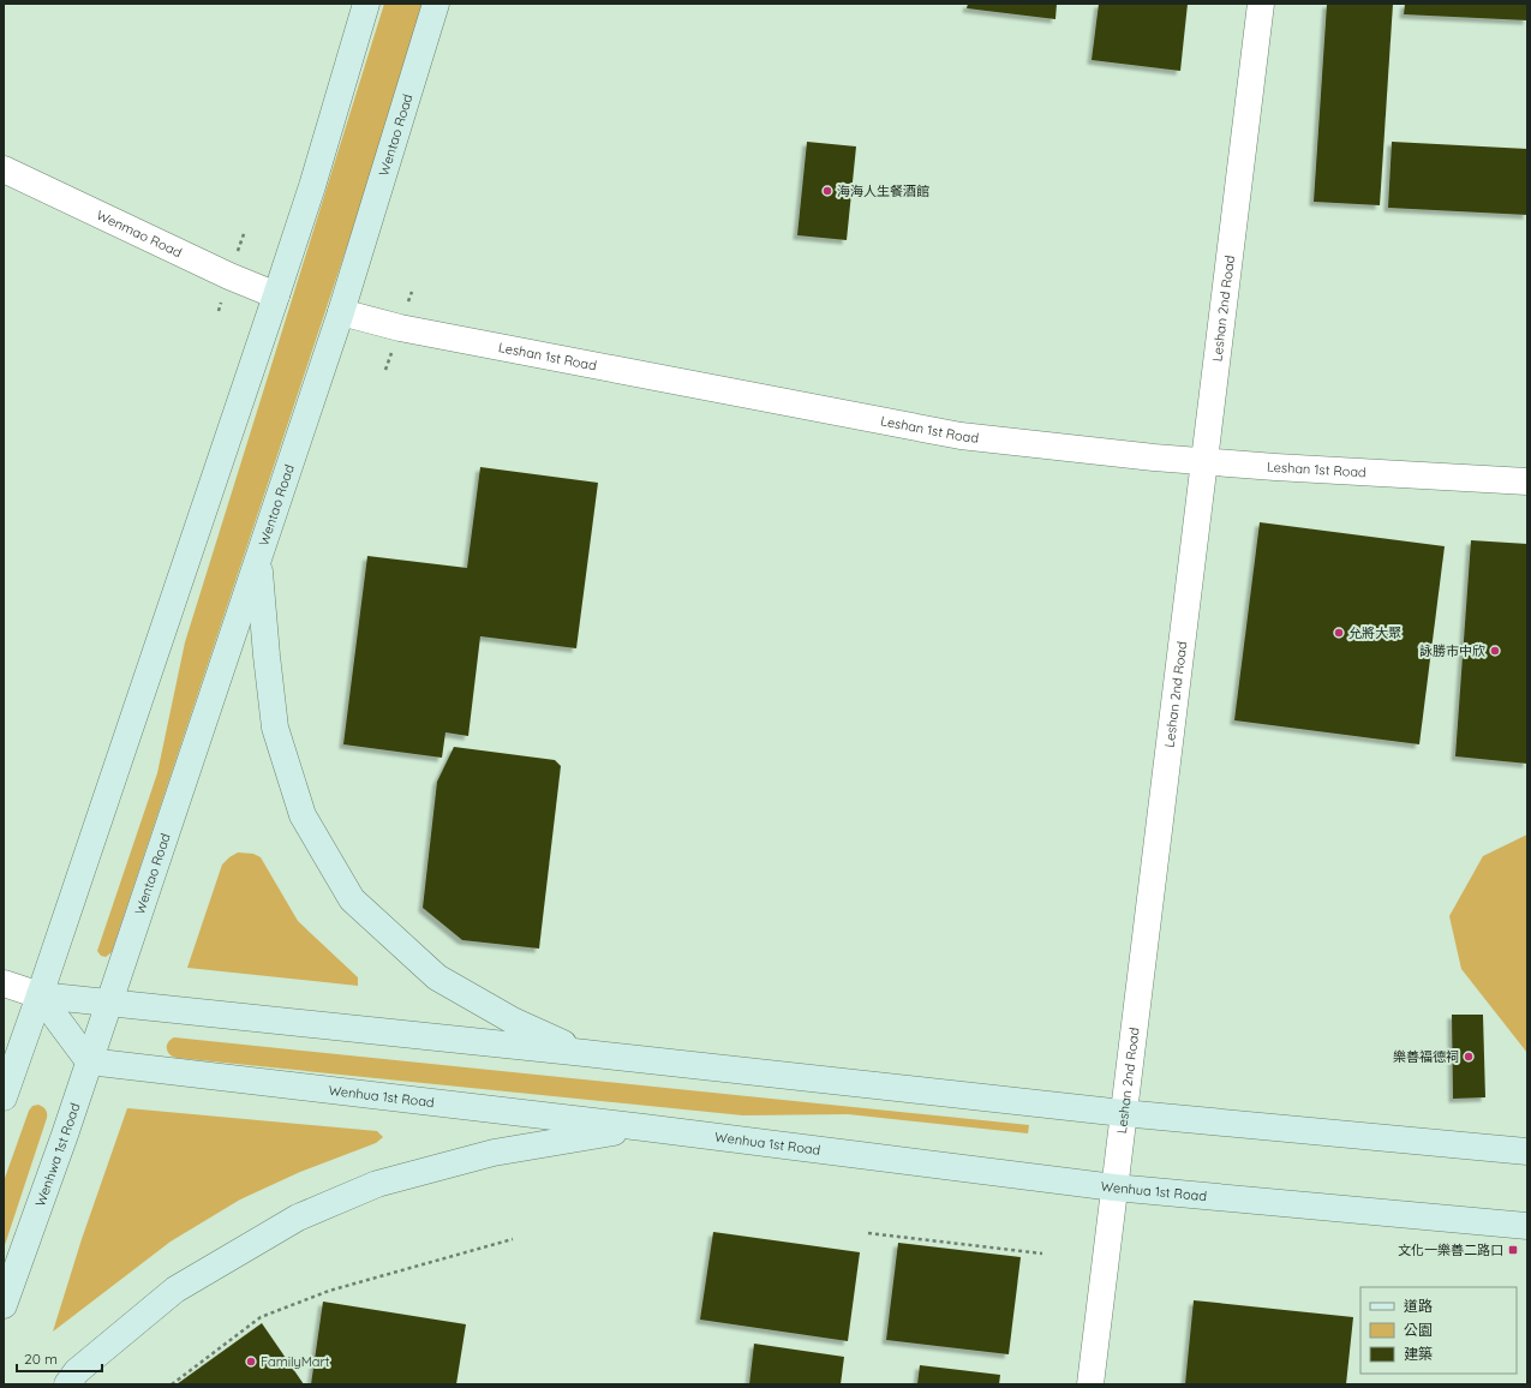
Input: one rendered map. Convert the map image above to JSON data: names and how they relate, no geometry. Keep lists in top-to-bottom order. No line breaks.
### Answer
{"streets":{"street":["Wentao Road","Wenmao Road","Leshan 2nd Road","Leshan 1st Road","Wenhua 1st Road","Wenhwa 1st Road"]},"crossings":[["Wentao Road","Leshan 1st Road"],["Wentao Road","Wenhwa 1st Road"],["Leshan 2nd Road","Leshan 1st Road"],["Leshan 2nd Road","Wenhua 1st Road"],["Wenhua 1st Road","Wenhwa 1st Road"]],"places":{"other":["海海人生餐酒館","允將大聚","詠勝市中欣","樂善福德祠","FamilyMart"],"transit":["文化一樂善二路口"]},"legend":["道路","公園","建築"],"scale_bar":"20 m"}
